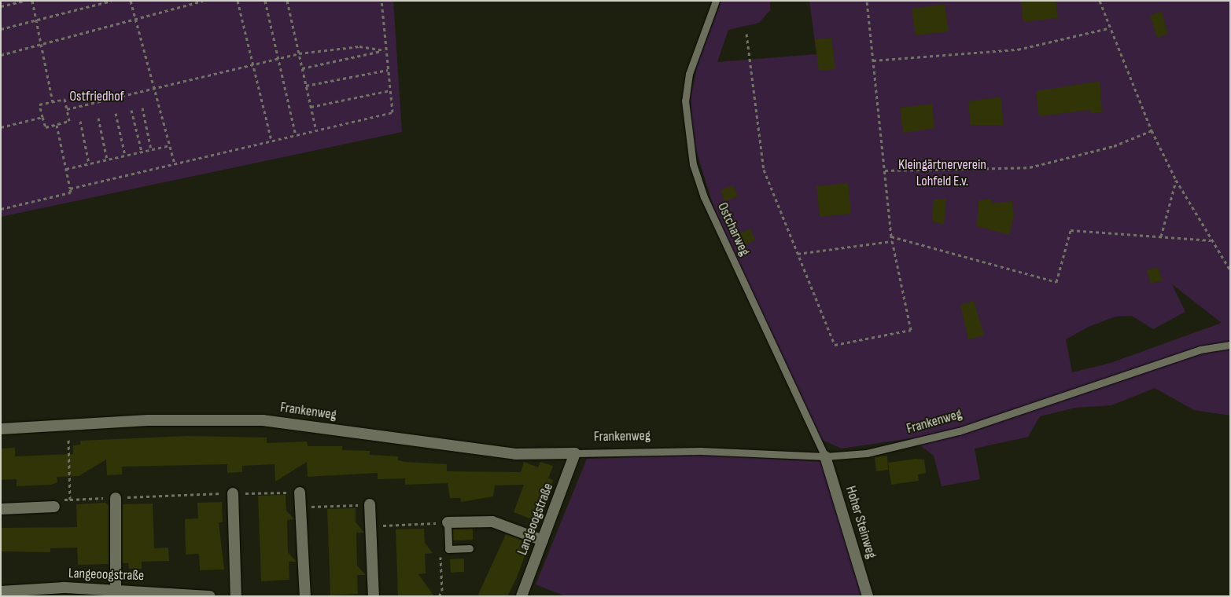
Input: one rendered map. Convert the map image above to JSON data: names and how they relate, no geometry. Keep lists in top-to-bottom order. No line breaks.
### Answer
{"streets":{"street":["Frankenweg","Langeoogstraße","Hoher Steinweg"],"lane":["Ostcharweg"]},"crossings":[["Ostcharweg","Frankenweg"],["Ostcharweg","Hoher Steinweg"],["Frankenweg","Langeoogstraße"],["Frankenweg","Hoher Steinweg"]],"parks":["Ostfriedhof","Kleingärtnerverein Lohfeld E.v."]}
